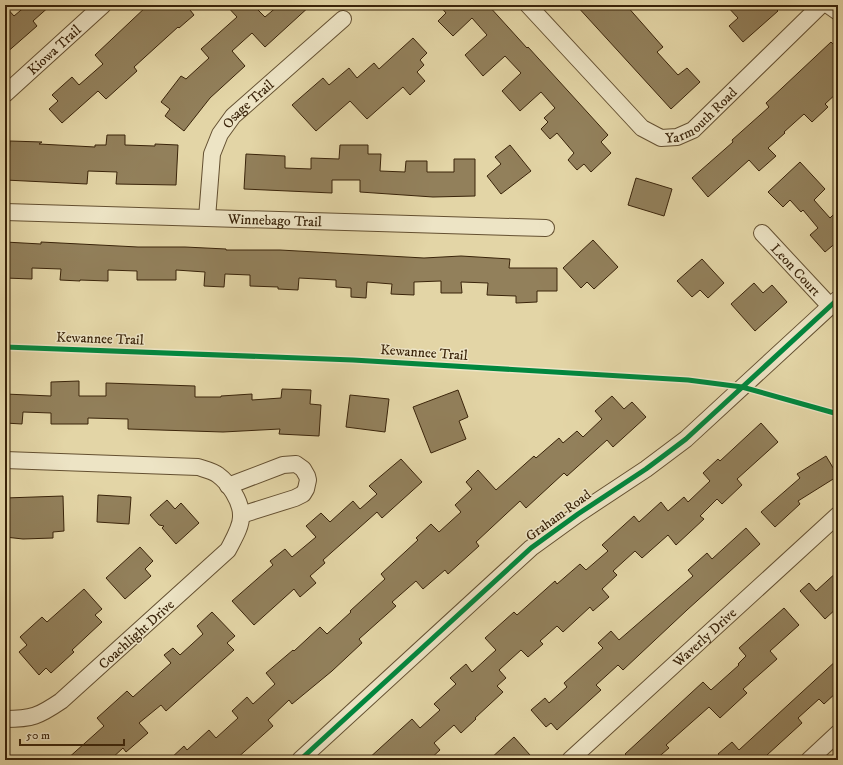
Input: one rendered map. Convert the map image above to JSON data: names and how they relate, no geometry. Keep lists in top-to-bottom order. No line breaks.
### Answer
{"streets":{"street":["Kiowa Trail","Osage Trail","Yarmouth Road","Winnebago Trail","Leon Court","Graham Road","Coachlight Drive","Waverly Drive"],"cycle path":["Kewannee Trail"]},"crossings":[["Osage Trail","Winnebago Trail"],["Leon Court","Graham Road"]],"scale_bar":"50 m"}
